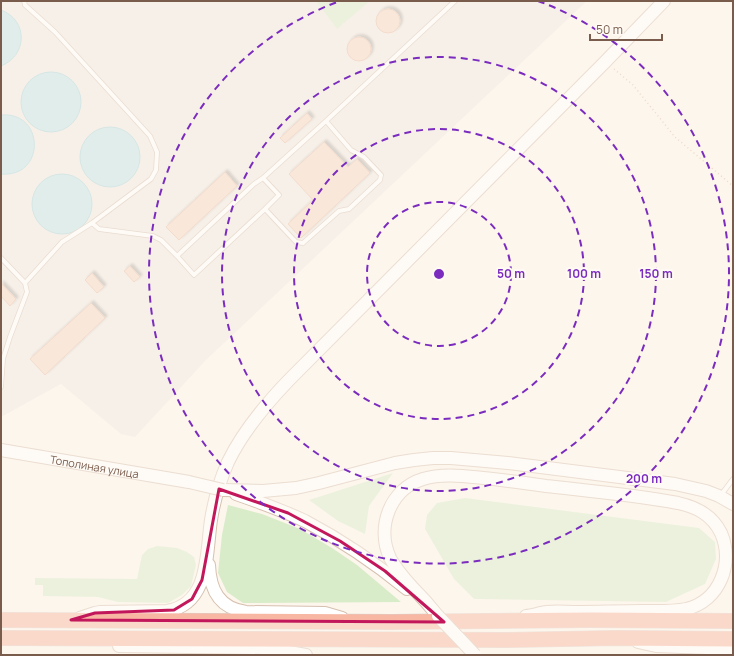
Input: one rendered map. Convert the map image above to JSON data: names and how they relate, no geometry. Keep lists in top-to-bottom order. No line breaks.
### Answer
{"streets":{"main road":["Тополиная улица"]},"scale_bar":"50 m","rings":["50 m","100 m","150 m","200 m"]}
